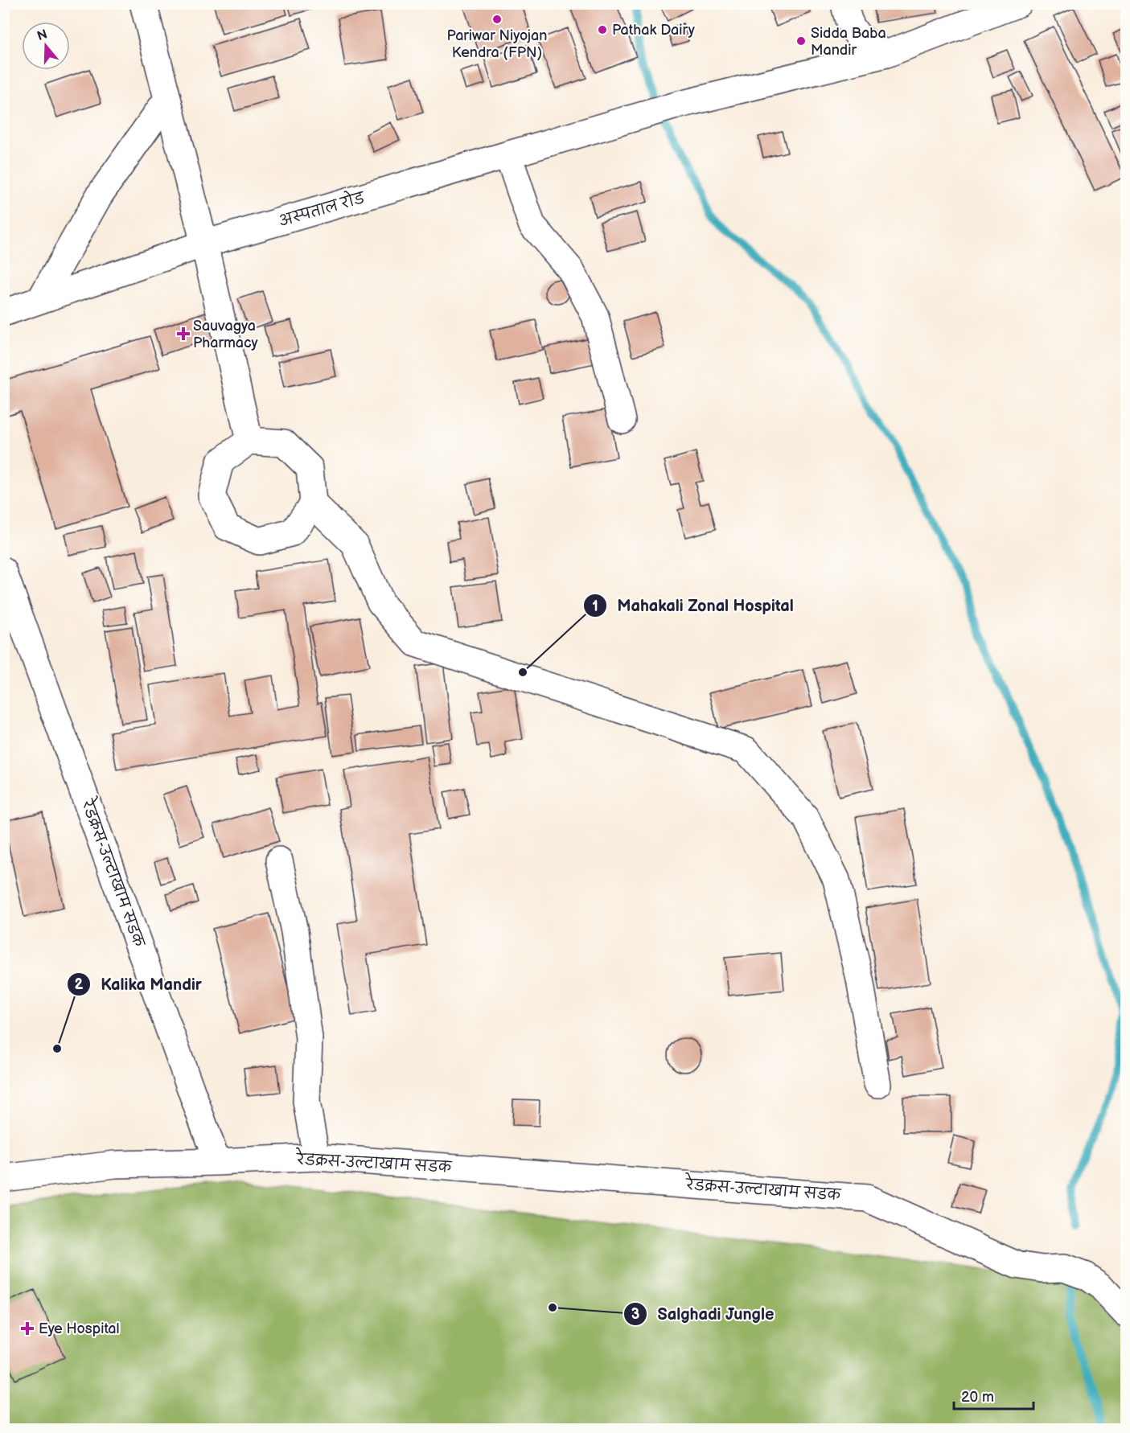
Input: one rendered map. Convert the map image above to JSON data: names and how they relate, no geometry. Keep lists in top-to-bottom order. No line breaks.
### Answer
{"streets":{"street":["अस्पताल रोड","रेडक्रस-उल्टाखाम सडक"]},"places":{"other":["Pariwar Niyojan Kendra (FPN)","Pathak Dairy","Sidda Baba Mandir","Mahakali Zonal Hospital","Kalika Mandir","Salghadi Jungle"],"health":["Sauvagya Pharmacy","Eye Hospital"]},"scale_bar":"20 m","north":"top"}
